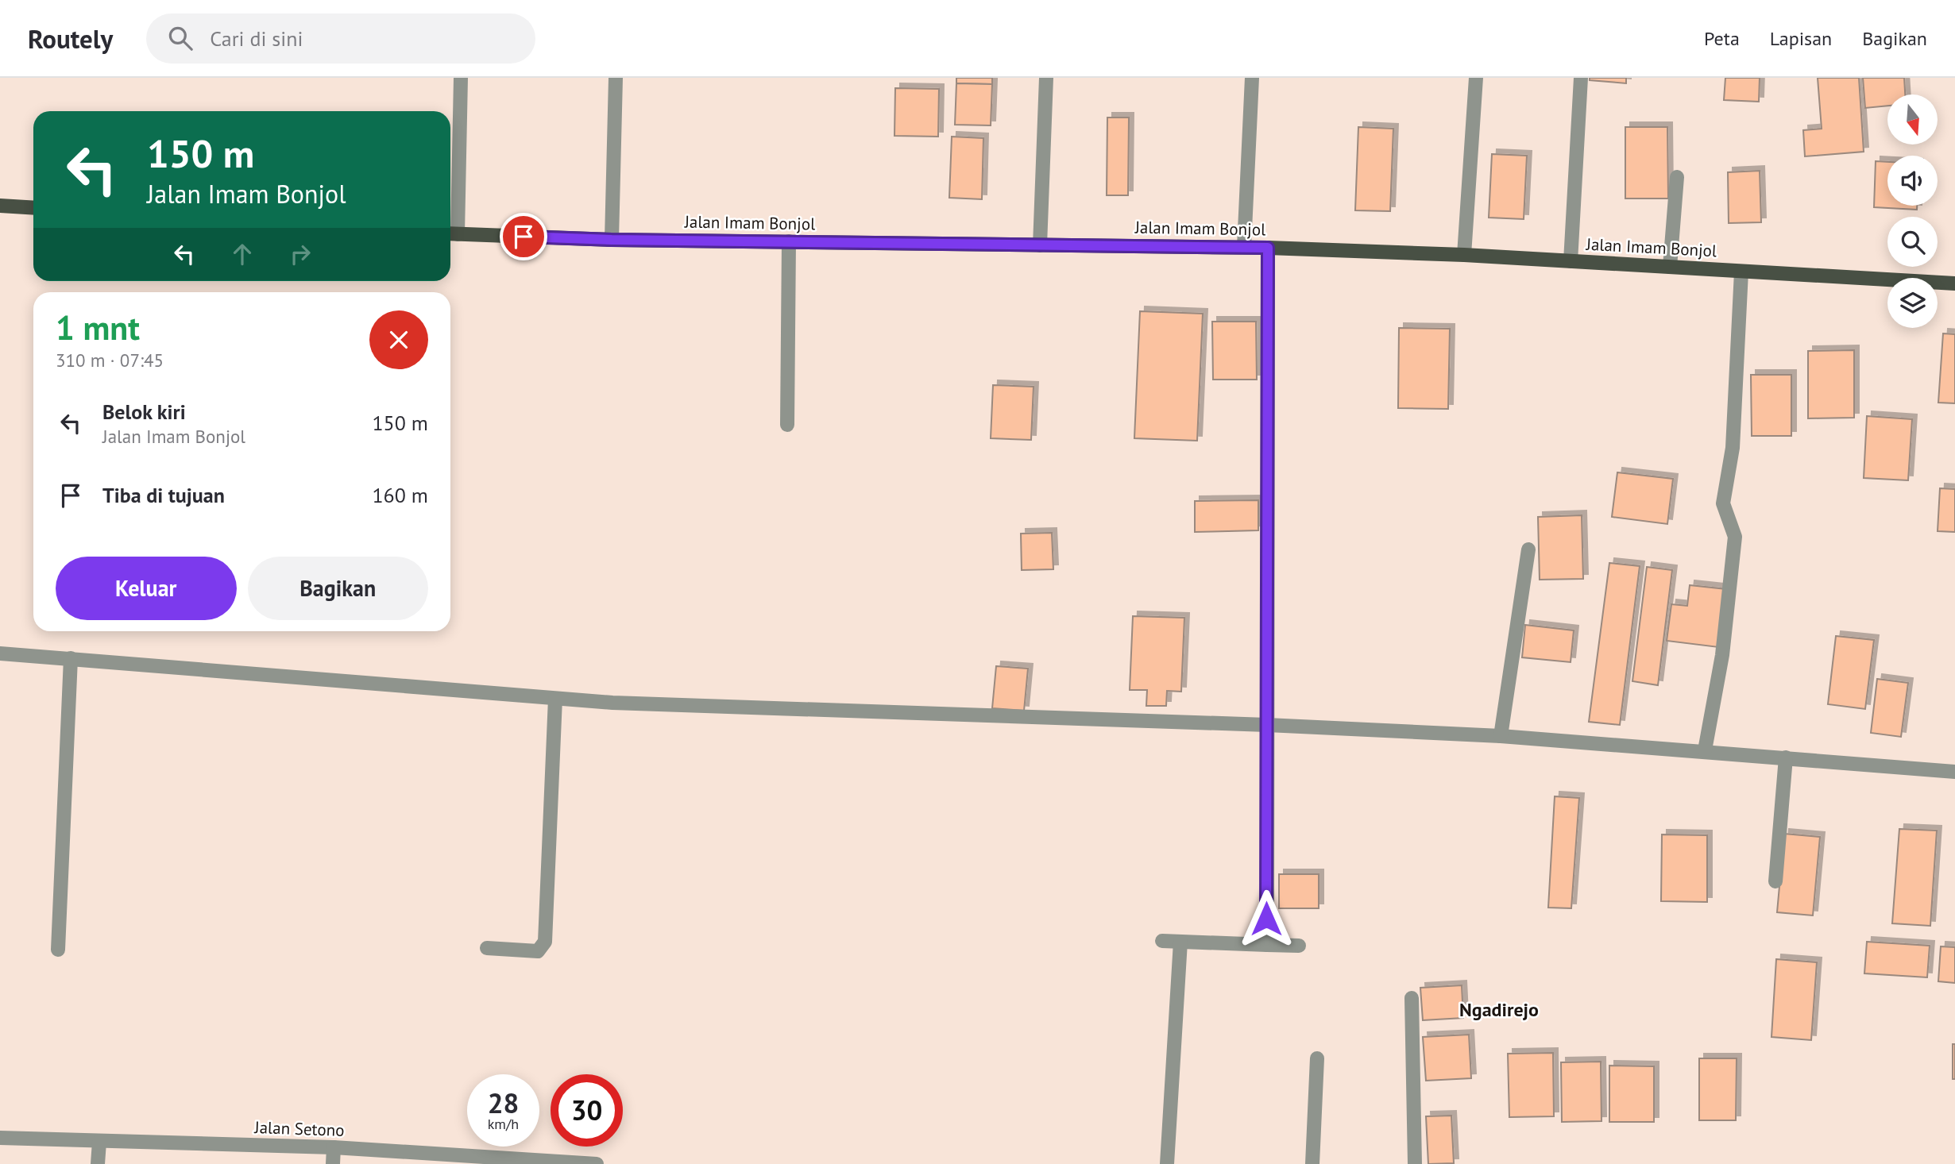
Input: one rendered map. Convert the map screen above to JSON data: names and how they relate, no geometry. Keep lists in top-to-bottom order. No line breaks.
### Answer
{"streets":{"main road":["Jalan Imam Bonjol"],"street":["Jalan Setono"]},"districts":["Ngadirejo"],"north":"bottom","page":{"header":"Routely","search":"Cari di sini","nav":["Peta","Lapisan","Bagikan"],"turn":["150 m","Jalan Imam Bonjol"],"heading":["1 mnt","310 m · 07:45"],"list":[{"name":"Belok kiri","note":"Jalan Imam Bonjol","value":"150 m"},{"name":"Tiba di tujuan","value":"160 m"}],"buttons":["Keluar","Bagikan"],"speed":"28 km/h","limit":"30"}}
